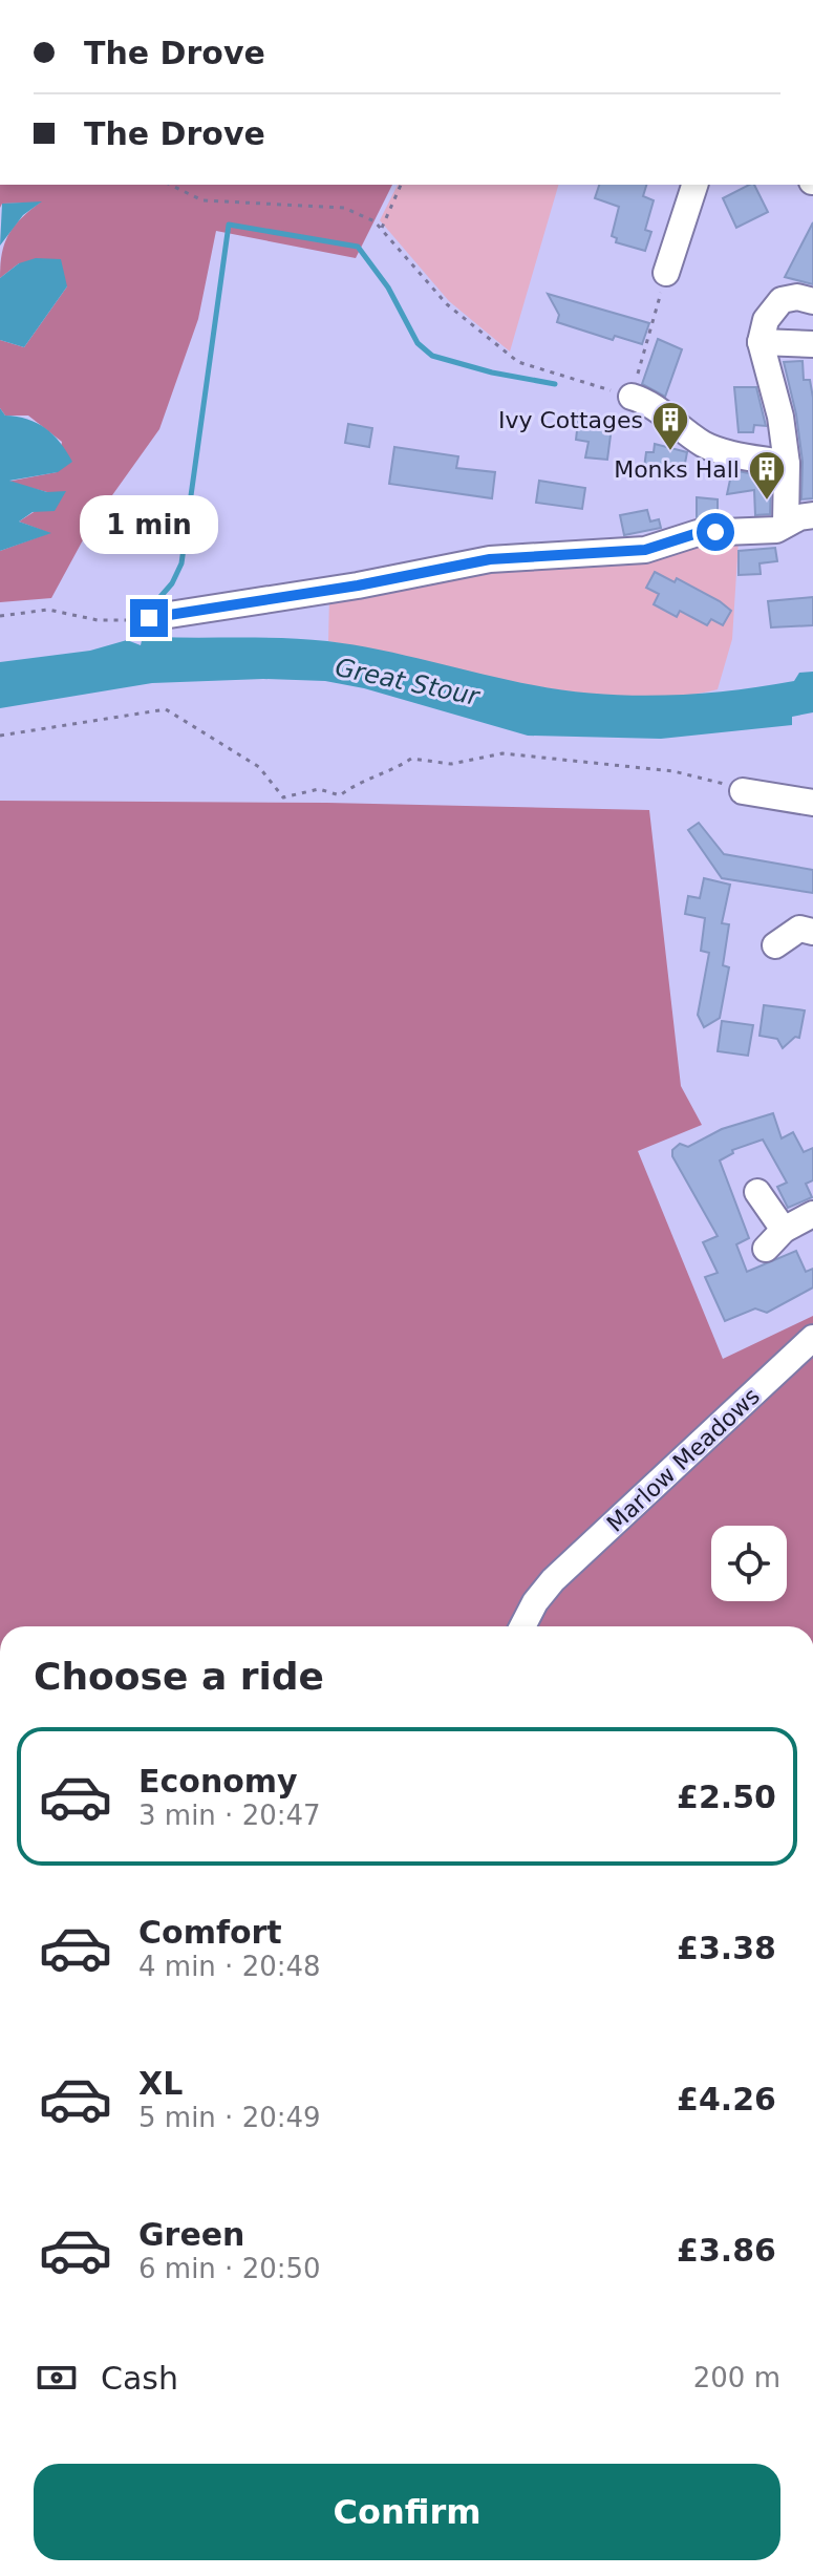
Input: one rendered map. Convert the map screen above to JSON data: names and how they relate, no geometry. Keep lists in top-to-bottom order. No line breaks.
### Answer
{"streets":{"street":["Marlow Meadows"]},"water":["Great Stour"],"places":{"building":["Ivy Cottages","Monks Hall"]},"page":{"banner":["The Drove","The Drove"],"bubble":"1 min","heading":"Choose a ride","list":[{"name":"Economy","note":"3 min · 20:47","value":"£2.50"},{"name":"Comfort","note":"4 min · 20:48","value":"£3.38"},{"name":"XL","note":"5 min · 20:49","value":"£4.26"},{"name":"Green","note":"6 min · 20:50","value":"£3.86"}],"pay":["Cash","200 m"],"buttons":"Confirm"}}
